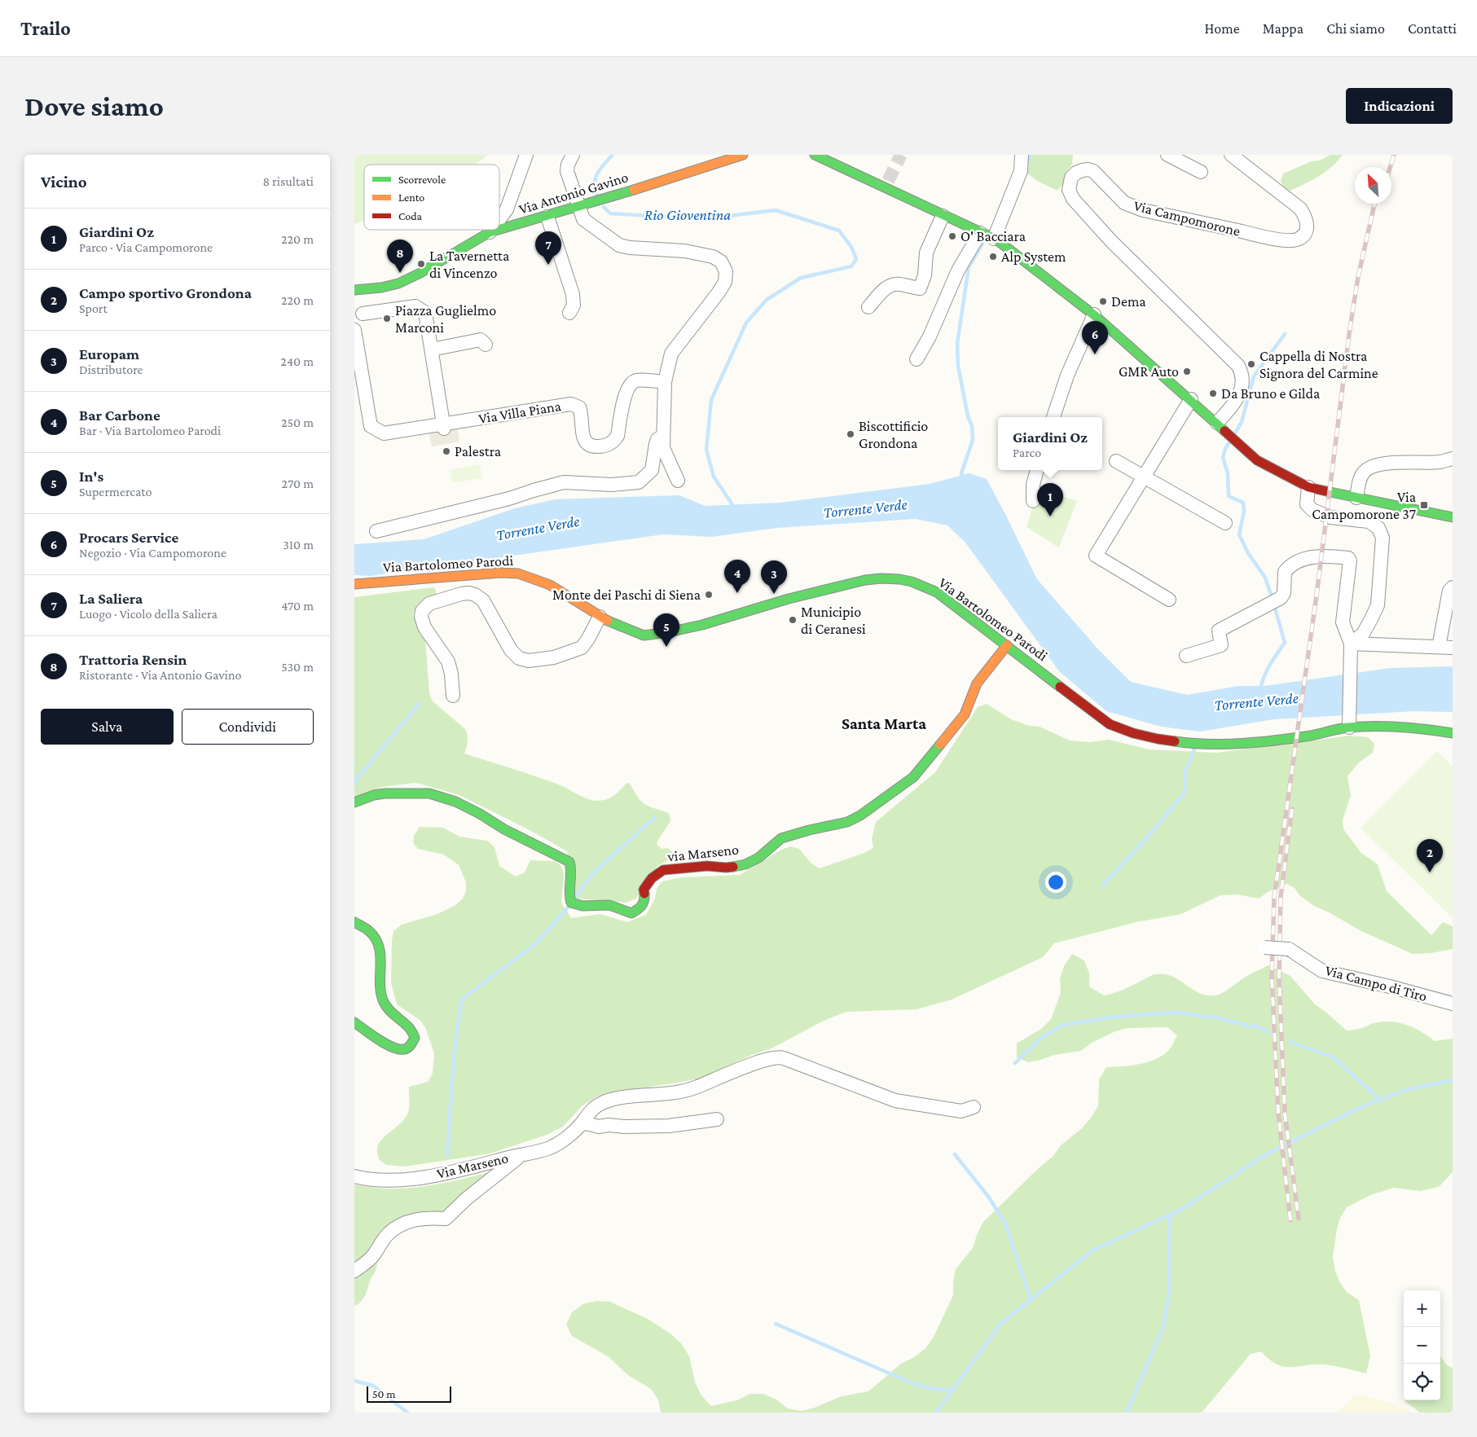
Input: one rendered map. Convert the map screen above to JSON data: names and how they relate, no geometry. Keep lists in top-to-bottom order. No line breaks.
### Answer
{"streets":{"main road":["Via Antonio Gavino","Via Bartolomeo Parodi","via Marseno"],"street":["Via Campomorone","Via Villa Piana","Via Campo di Tiro","Via Marseno"]},"crossings":[["Via Bartolomeo Parodi","via Marseno"]],"districts":["Santa Marta"],"water":["Rio Gioventina","Torrente Verde"],"places":{"other":["O' Bacciara","Alp System","La Tavernetta di Vincenzo","Dema","Piazza Guglielmo Marconi","Cappella di Nostra Signora del Carmine","GMR Auto","Da Bruno e Gilda","Biscottificio Grondona","Palestra","Monte dei Paschi di Siena","Municipio di Ceranesi"],"transit":["Via Campomorone 37"]},"legend":["Scorrevole","Lento","Coda"],"scale_bar":"50 m","north":"top left","page":{"header":"Trailo","nav":["Home","Mappa","Chi siamo","Contatti"],"buttons":["Indicazioni",["Salva","Condividi"]],"title":"Dove siamo","heading":["Vicino","8 risultati"],"list":[{"mark":"1","name":"Giardini Oz","note":"Parco · Via Campomorone","value":"220 m"},{"mark":"2","name":"Campo sportivo Grondona","note":"Sport","value":"220 m"},{"mark":"3","name":"Europam","note":"Distributore","value":"240 m"},{"mark":"4","name":"Bar Carbone","note":"Bar · Via Bartolomeo Parodi","value":"250 m"},{"mark":"5","name":"In's","note":"Supermercato","value":"270 m"},{"mark":"6","name":"Procars Service","note":"Negozio · Via Campomorone","value":"310 m"},{"mark":"7","name":"La Saliera","note":"Luogo · Vicolo della Saliera","value":"470 m"},{"mark":"8","name":"Trattoria Rensin","note":"Ristorante · Via Antonio Gavino","value":"530 m"}],"pins":["7","8","6","1","4","3","5","2"],"popup":["Giardini Oz","Parco"],"map_buttons":["+","−"],"scale":"50 m"}}
